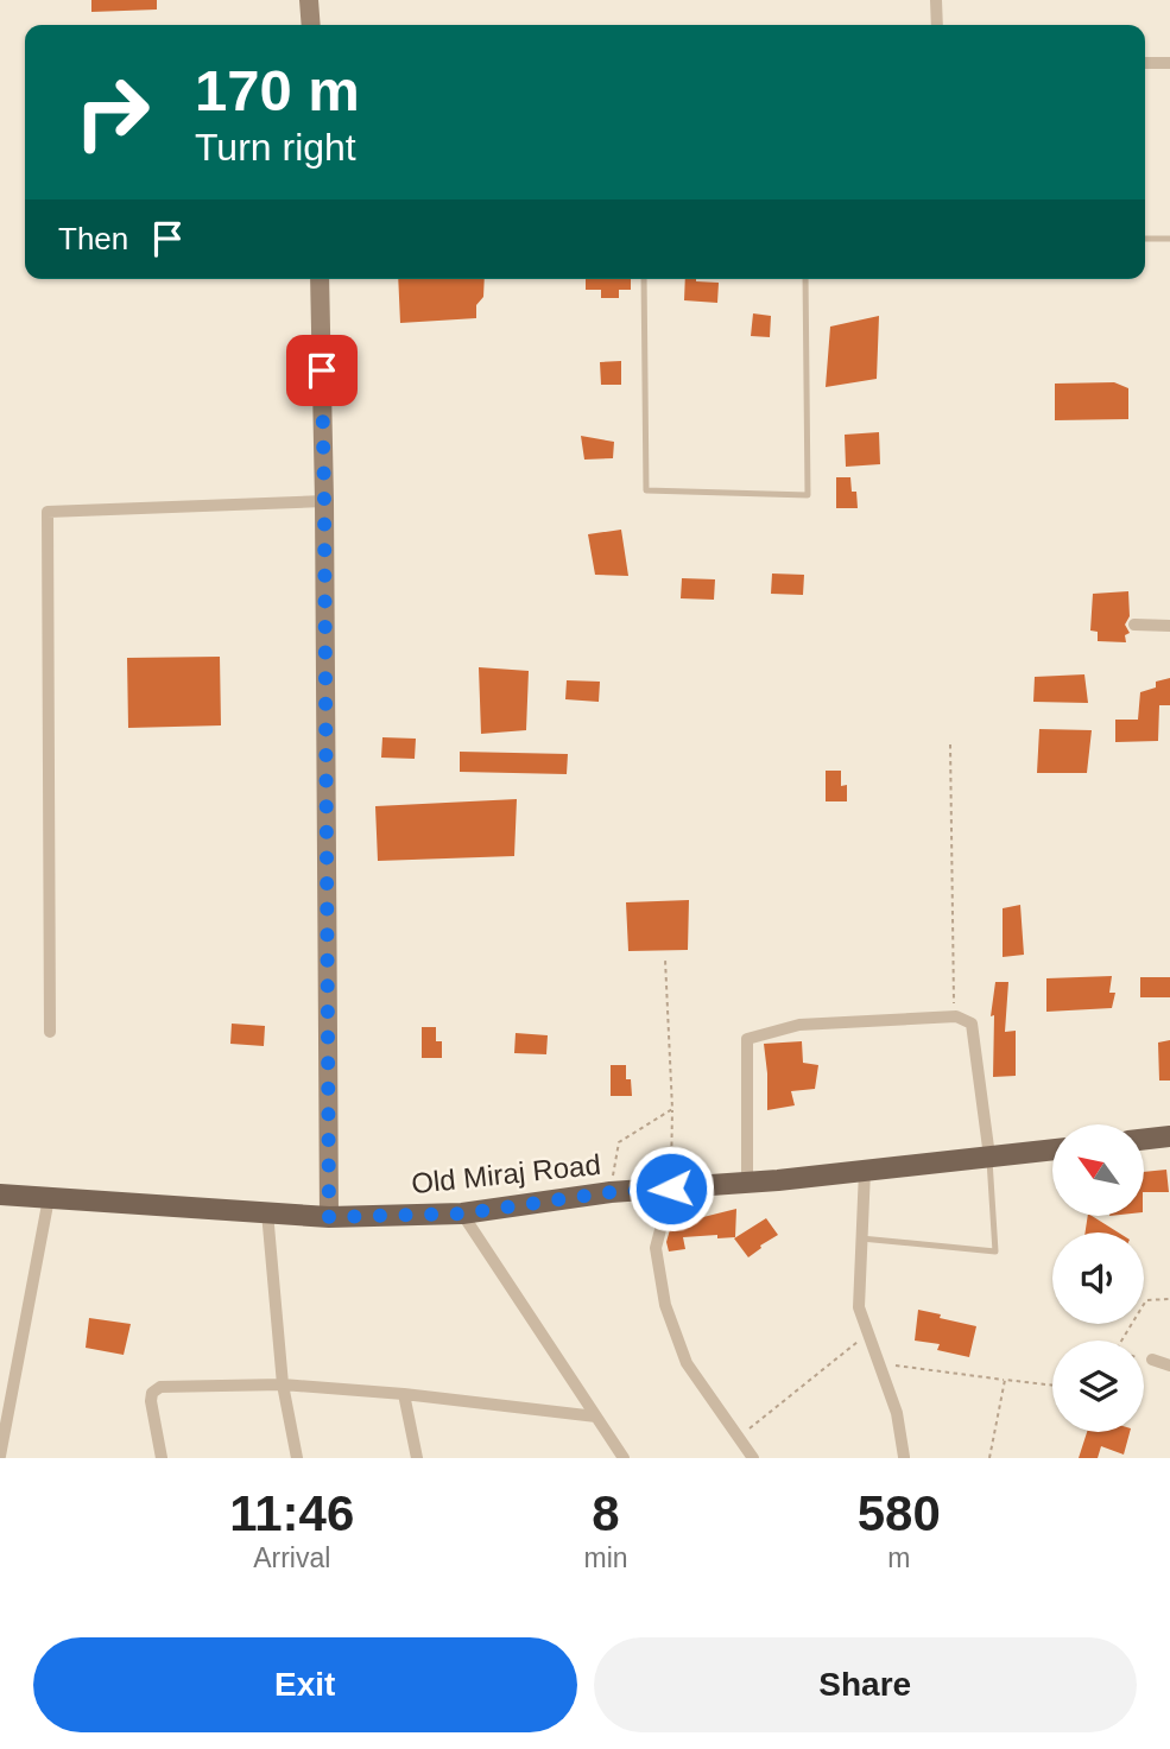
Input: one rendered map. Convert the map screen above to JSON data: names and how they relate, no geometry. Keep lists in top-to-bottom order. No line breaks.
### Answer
{"streets":{"main road":["Old Miraj Road"]},"north":"top left","page":{"turn":["170 m","Turn right"],"then":"Then","eta":["11:46","Arrival","8","min","580","m"],"buttons":["Exit","Share"]}}
